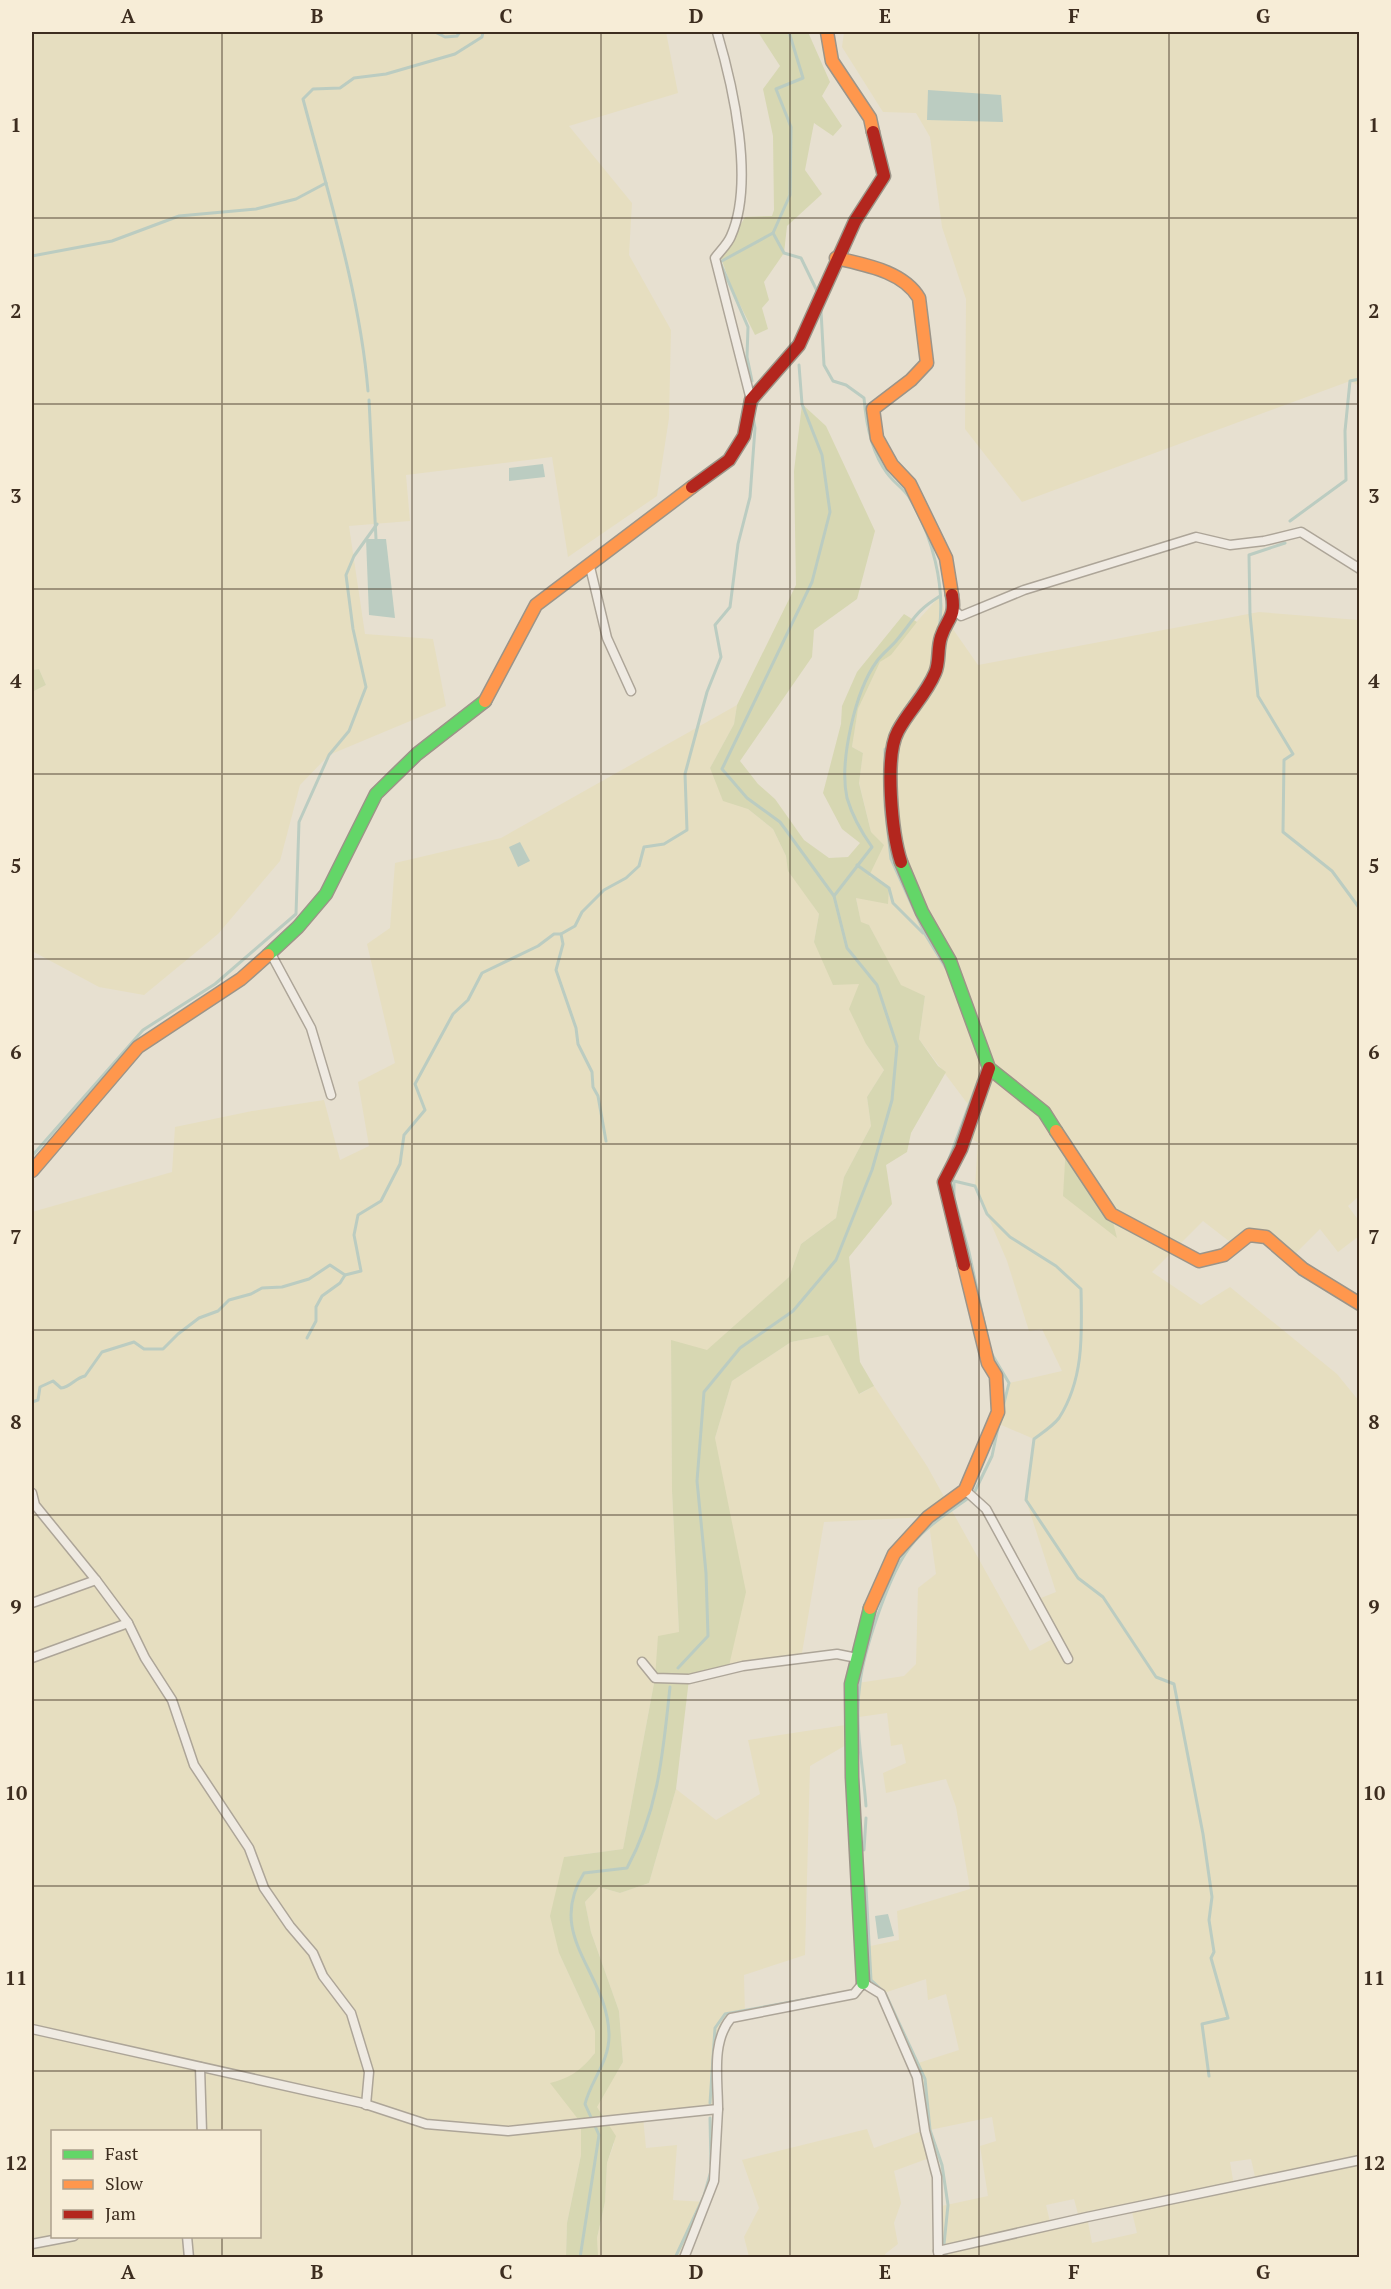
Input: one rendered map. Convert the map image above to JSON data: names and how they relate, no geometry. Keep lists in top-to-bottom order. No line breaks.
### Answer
{"legend":["Fast","Slow","Jam"],"grid":{"columns":["A","B","C","D","E","F","G"],"rows":["1","2","3","4","5","6","7","8","9","10","11","12"]}}
